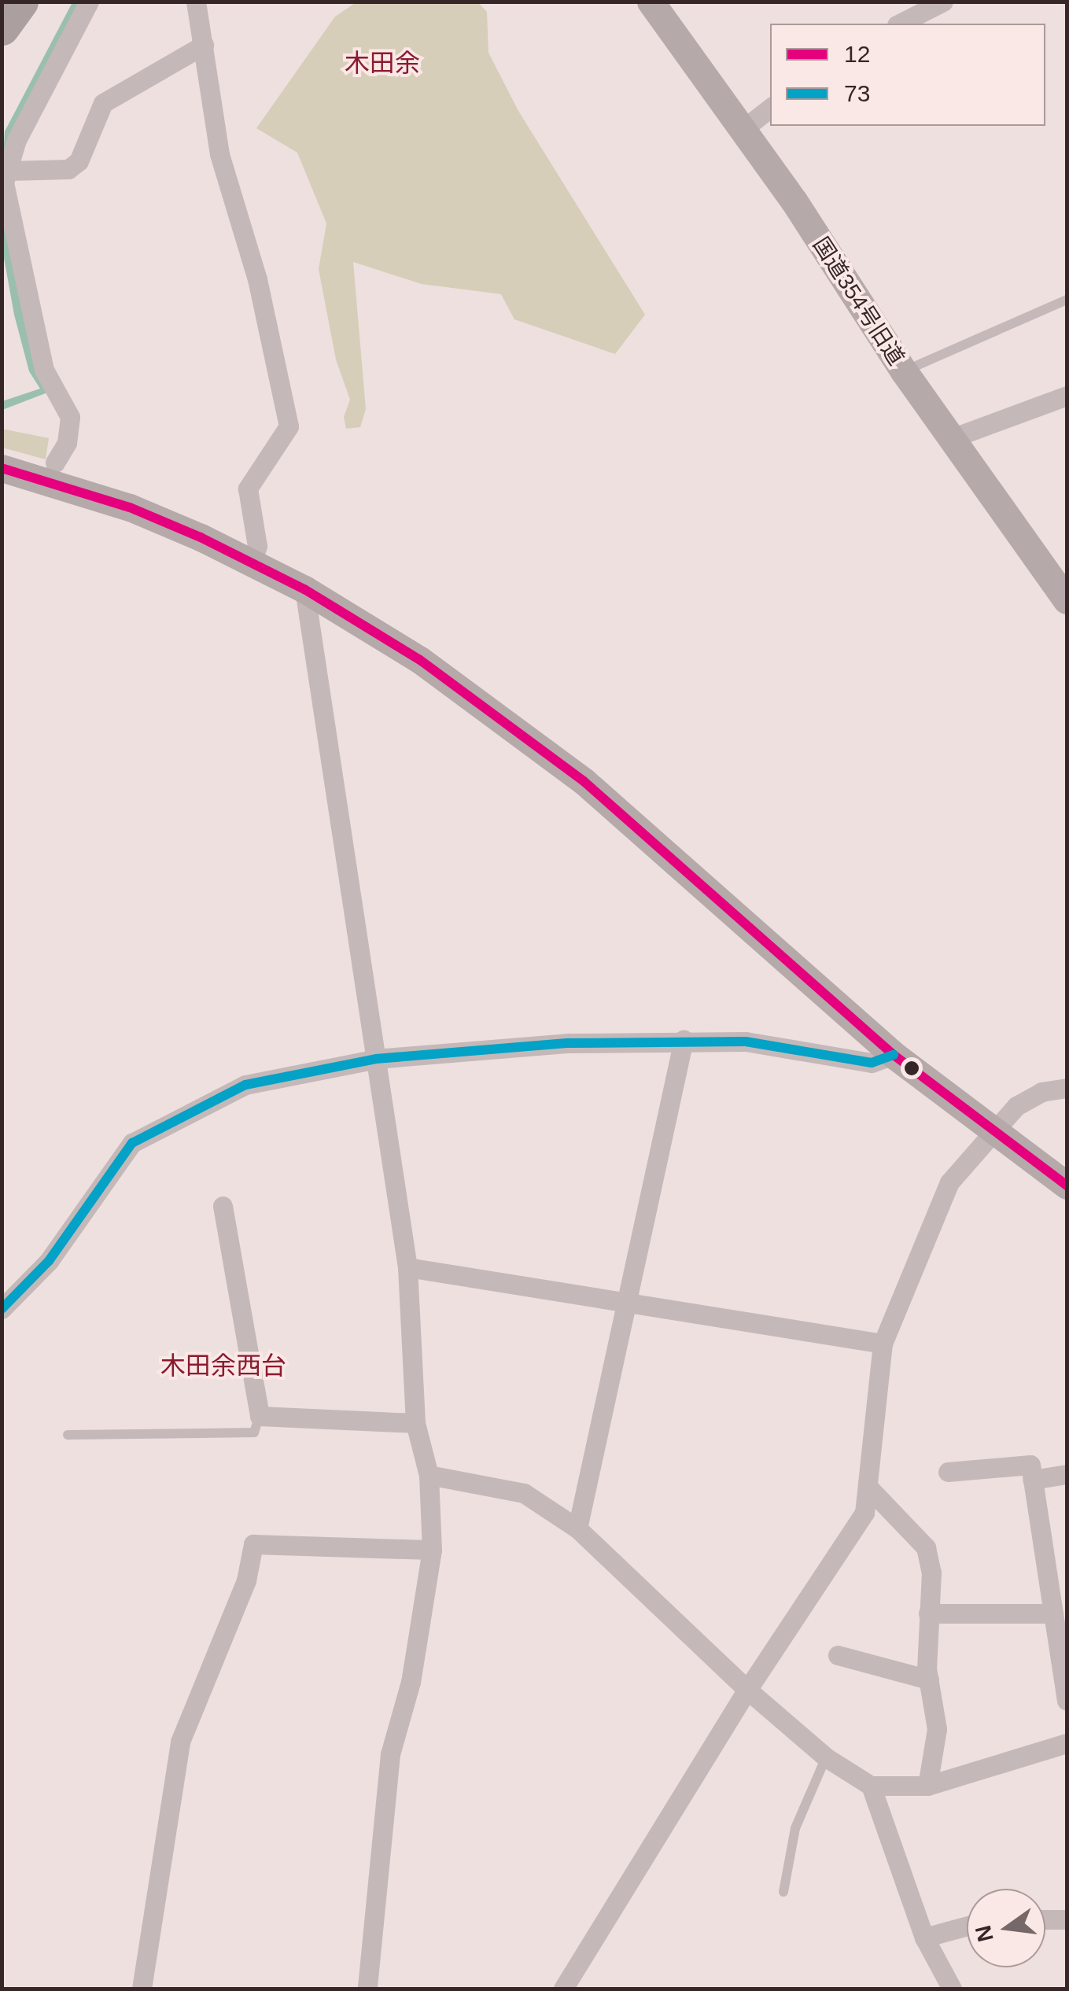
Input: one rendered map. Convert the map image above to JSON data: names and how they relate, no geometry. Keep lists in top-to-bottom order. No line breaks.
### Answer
{"streets":{"street":["国道354号旧道"]},"districts":["木田余","木田余西台"],"lines":["transit line 12","transit line 73"],"legend":["12","73"],"north":"left"}
